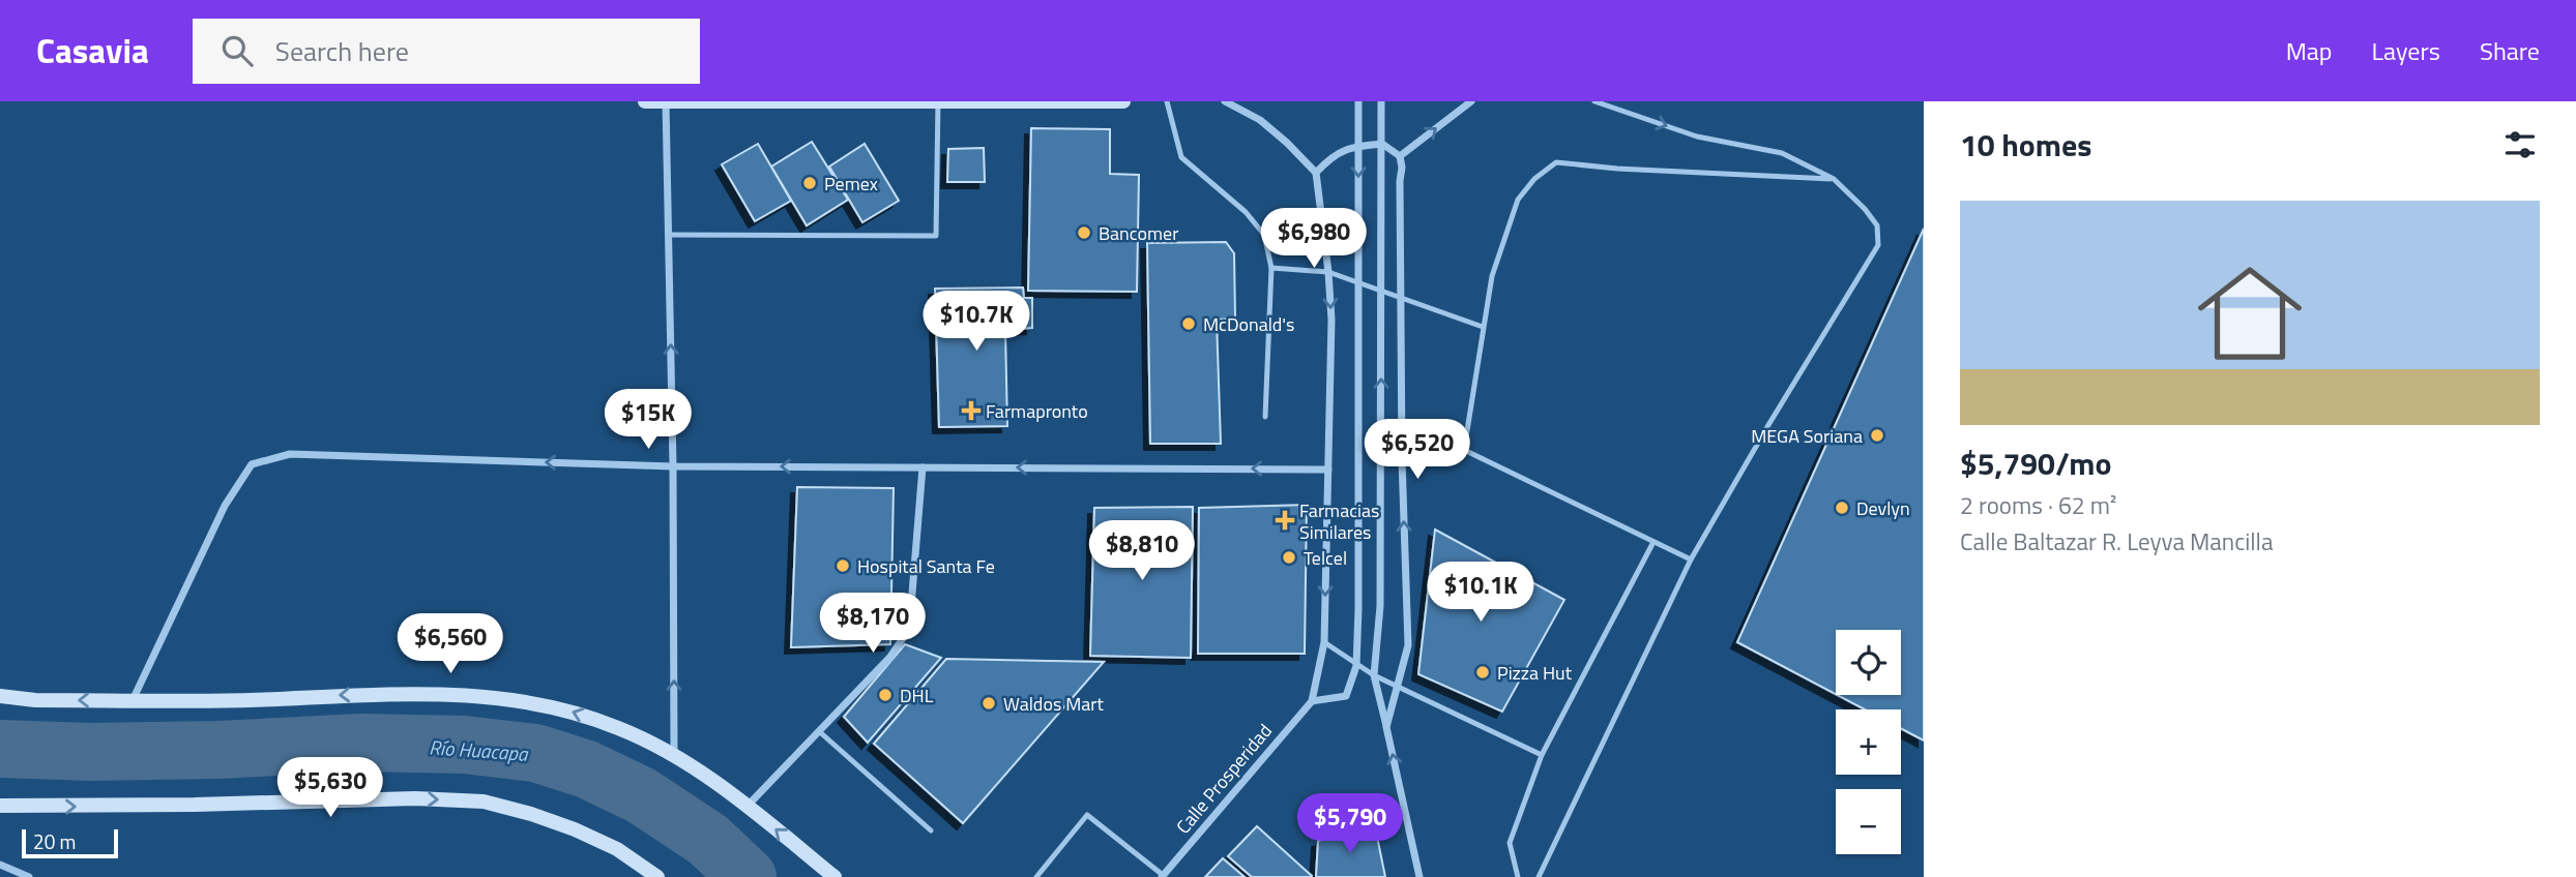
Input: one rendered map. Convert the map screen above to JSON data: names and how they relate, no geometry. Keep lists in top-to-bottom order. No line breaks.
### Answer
{"streets":{"street":["Calle Prosperidad"]},"water":["Río Huacapa"],"places":{"other":["Pemex","Bancomer","McDonald's","MEGA Soriana","Devlyn","Telcel","Hospital Santa Fe","Pizza Hut","DHL","Waldos Mart"],"health":["Farmapronto","Farmacias Similares"]},"scale_bar":"20 m","page":{"header":"Casavia","search":"Search here","nav":["Map","Layers","Share"],"heading":"10 homes","list":[{"name":"$5,790/mo","note":"2 rooms · 62 m² · Calle Baltazar R. Leyva Mancilla"}],"price":["$6,980","$10.7K","$15K","$6,520","$8,810","$10.1K","$8,170","$6,560","$5,630","$5,790"],"map_buttons":["+","−"],"scale":"20 m"}}
